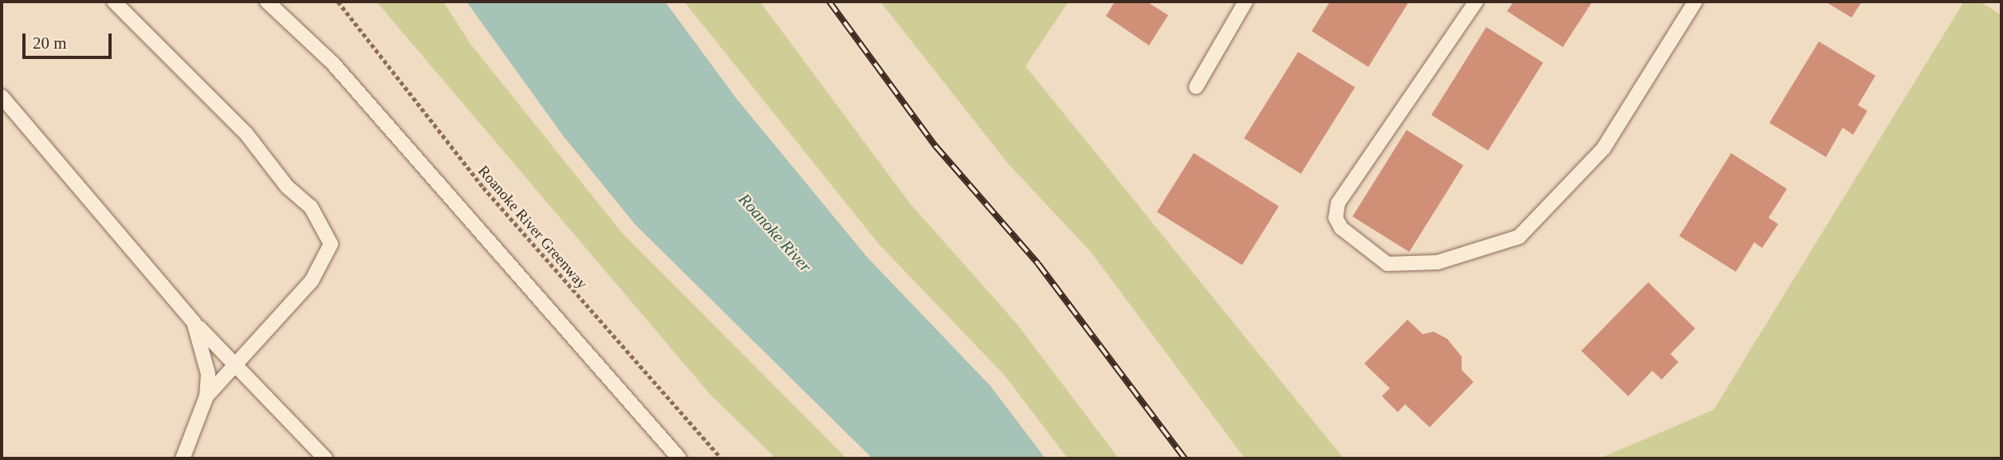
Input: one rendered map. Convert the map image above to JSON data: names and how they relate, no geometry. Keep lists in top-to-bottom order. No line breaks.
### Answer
{"streets":{"path":["Roanoke River Greenway"]},"water":["Roanoke River"],"scale_bar":"20 m"}
